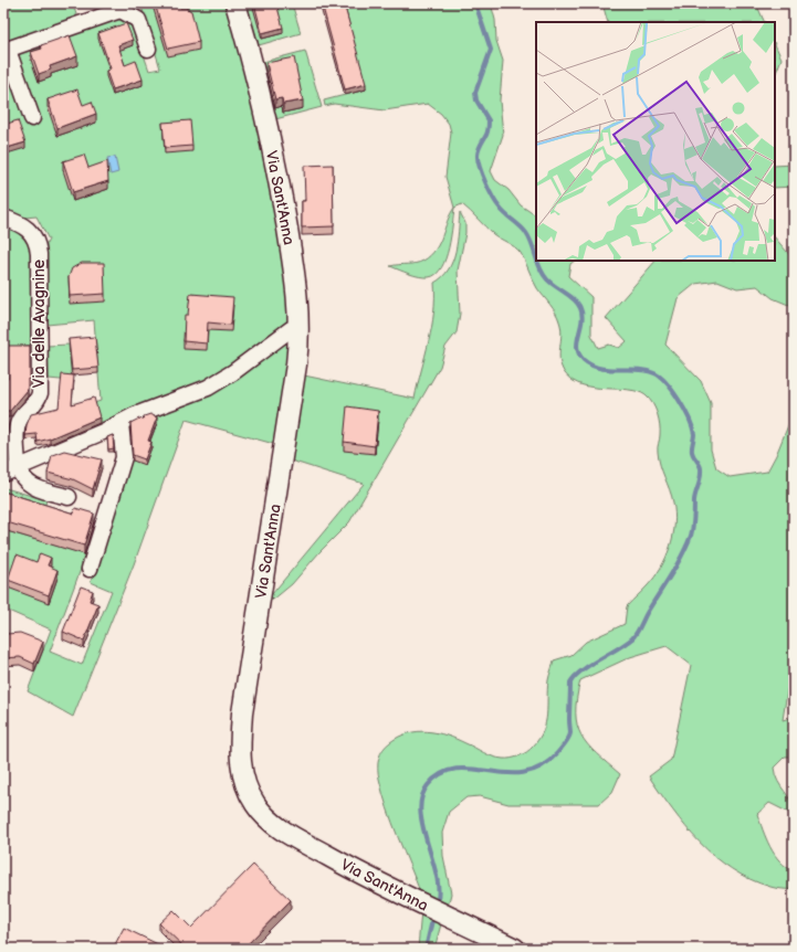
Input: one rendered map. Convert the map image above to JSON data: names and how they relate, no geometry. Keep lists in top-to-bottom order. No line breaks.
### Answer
{"streets":{"street":["Via Sant'Anna","Via delle Avagnine"]}}
